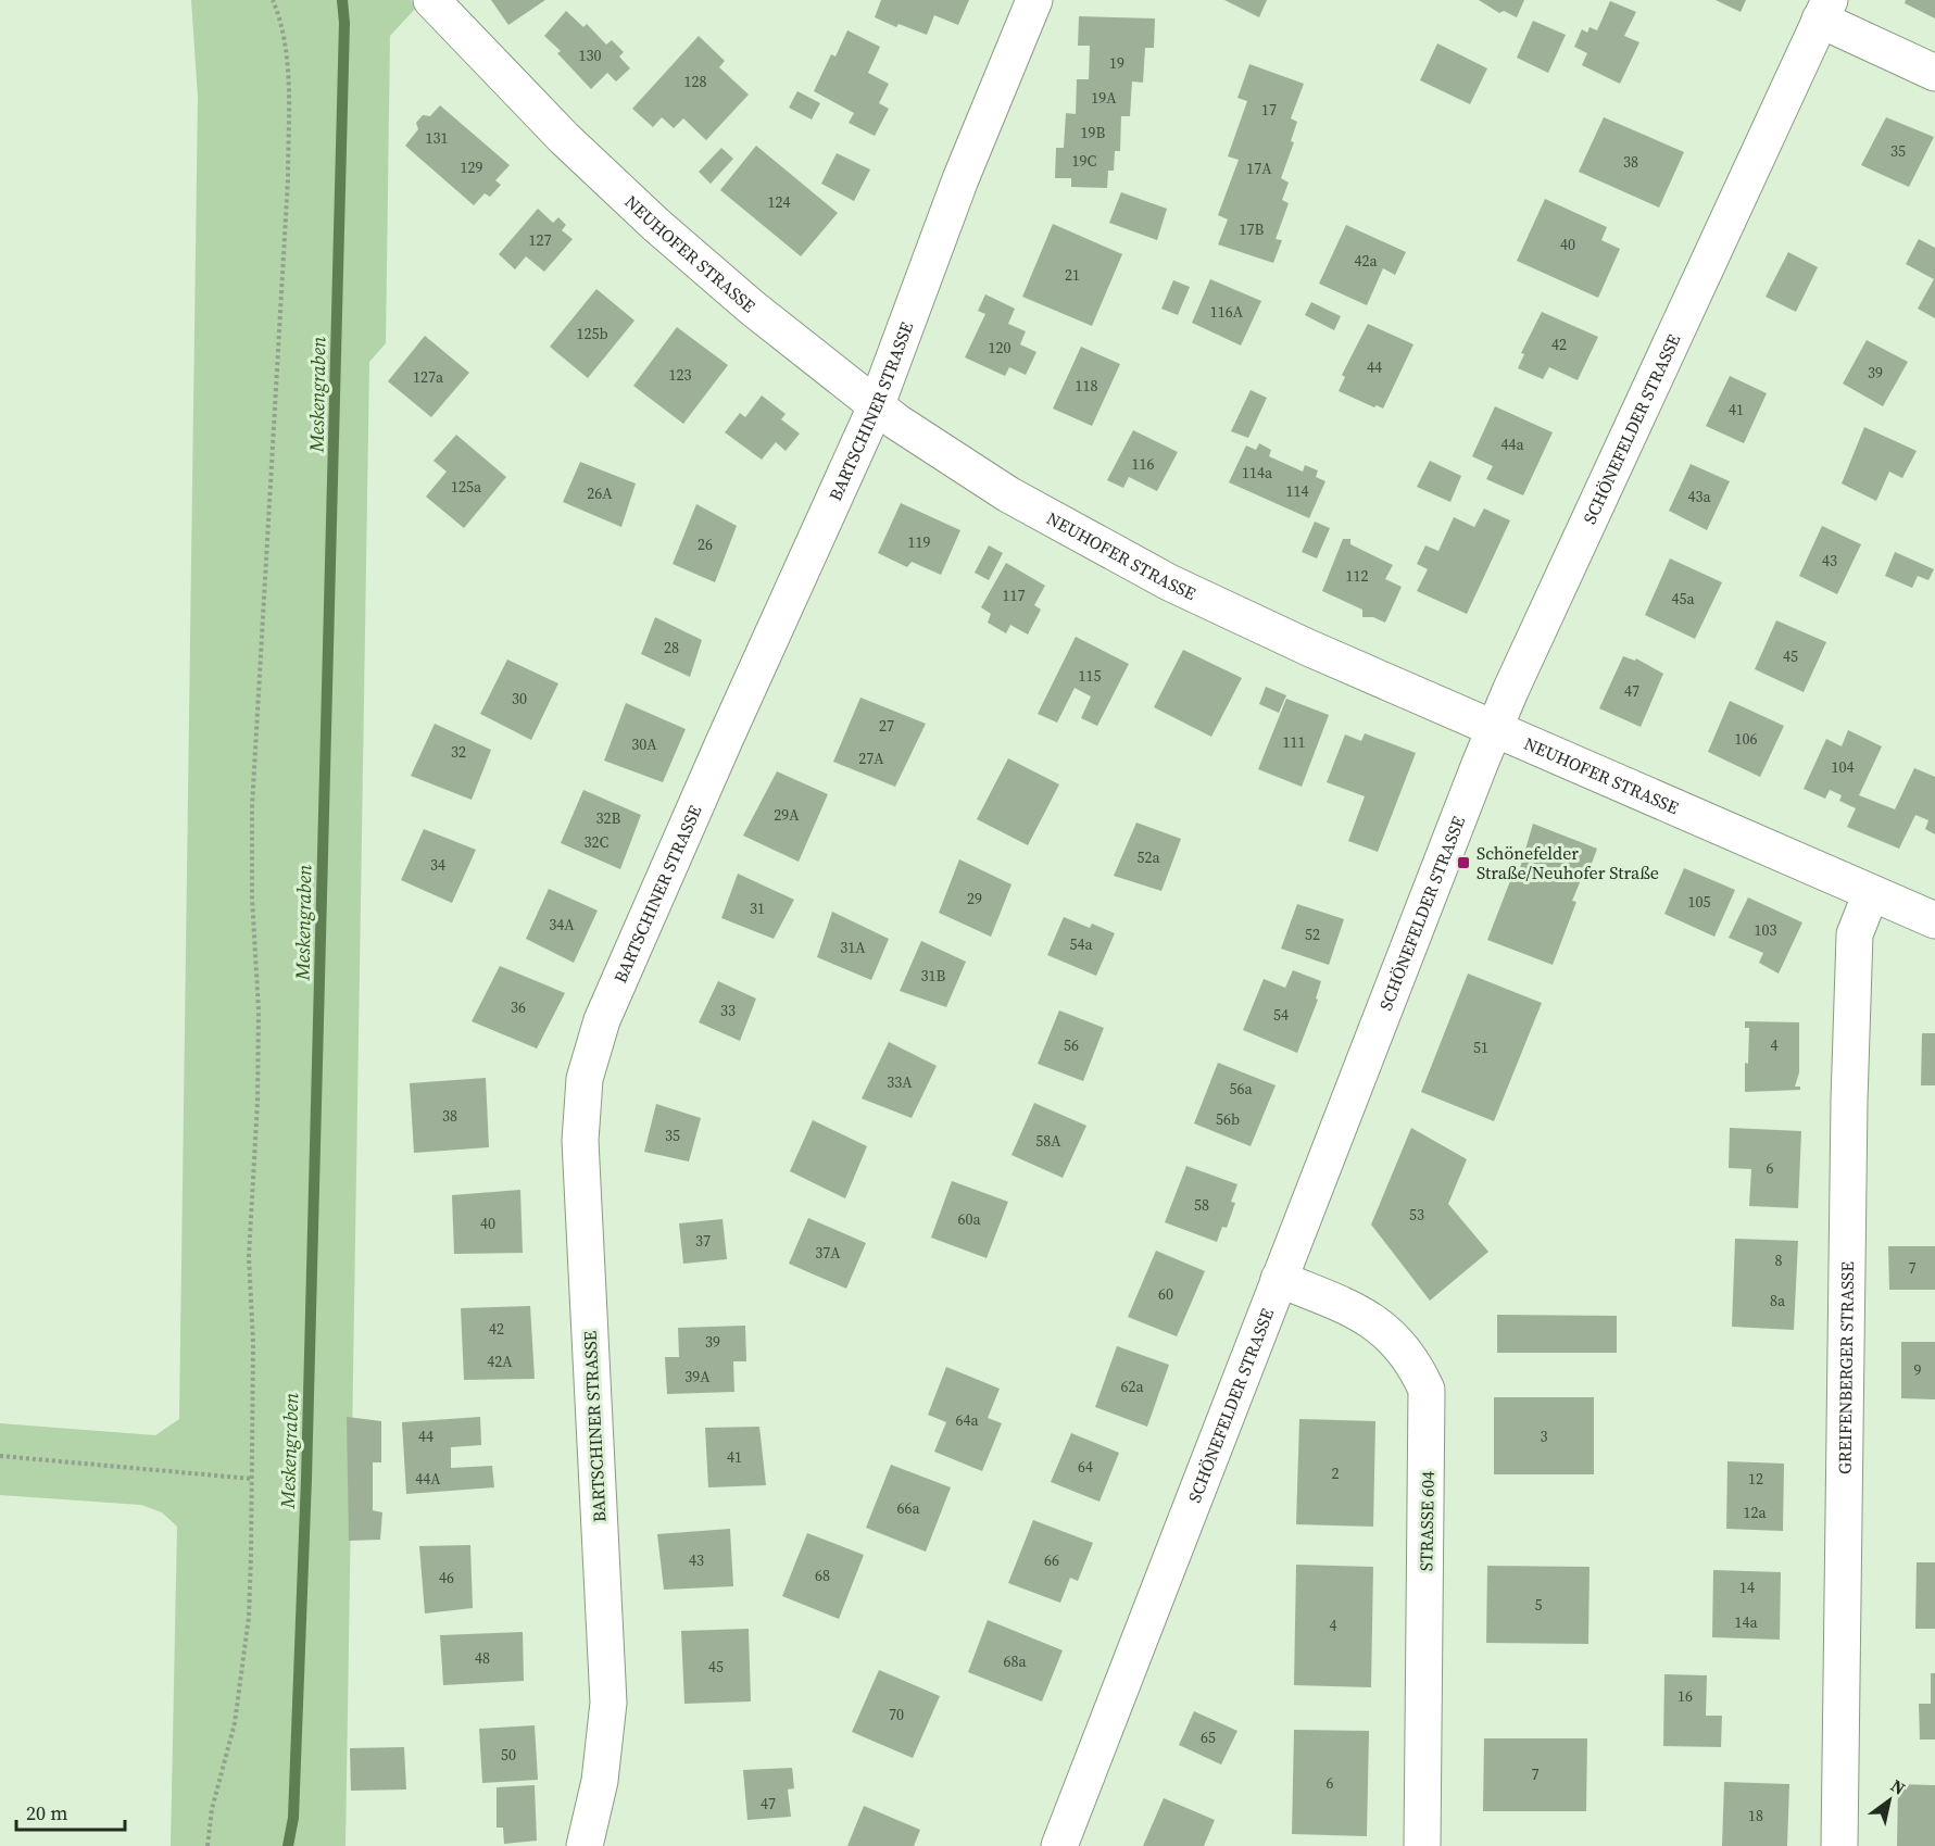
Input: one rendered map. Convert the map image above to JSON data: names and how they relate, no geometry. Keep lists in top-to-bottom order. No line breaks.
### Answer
{"streets":{"street":["NEUHOFER STRASSE","BARTSCHINER STRASSE","SCHÖNEFELDER STRASSE","GREIFENBERGER STRASSE","STRASSE 604"]},"crossings":[["NEUHOFER STRASSE","BARTSCHINER STRASSE"],["NEUHOFER STRASSE","SCHÖNEFELDER STRASSE"],["NEUHOFER STRASSE","GREIFENBERGER STRASSE"],["SCHÖNEFELDER STRASSE","STRASSE 604"]],"water":["Meskengraben"],"places":{"transit":["Schönefelder Straße/Neuhofer Straße"]},"house_numbers":["130","19","128","19A","17","19B","131","35","19C","38","129","17A","124","17B","127","40","42a","21","116A","125b","42","120","44","39","123","127a","118","41","44a","116","114a","125a","114","26A","43a","119","26","43","112","117","45a","28","45","115","47","30","27","106","111","30A","32","27A","104","29A","32B","32C","52a","34","29","105","31","34A","103","52","54a","31A","31B","36","33","54","56","4","51","33A","56a","38","56b","35","58A","6","58","53","60a","40","37","37A","8","7","60","8a","42","39","42A","9","39A","62a","64a","44","3","41","64","2","44A","12","66a","12a","43","66","68","46","14","5","14a","4","48","68a","45","16","70","65","50","7","6","47","18"],"scale_bar":"20 m","north":"top right"}
